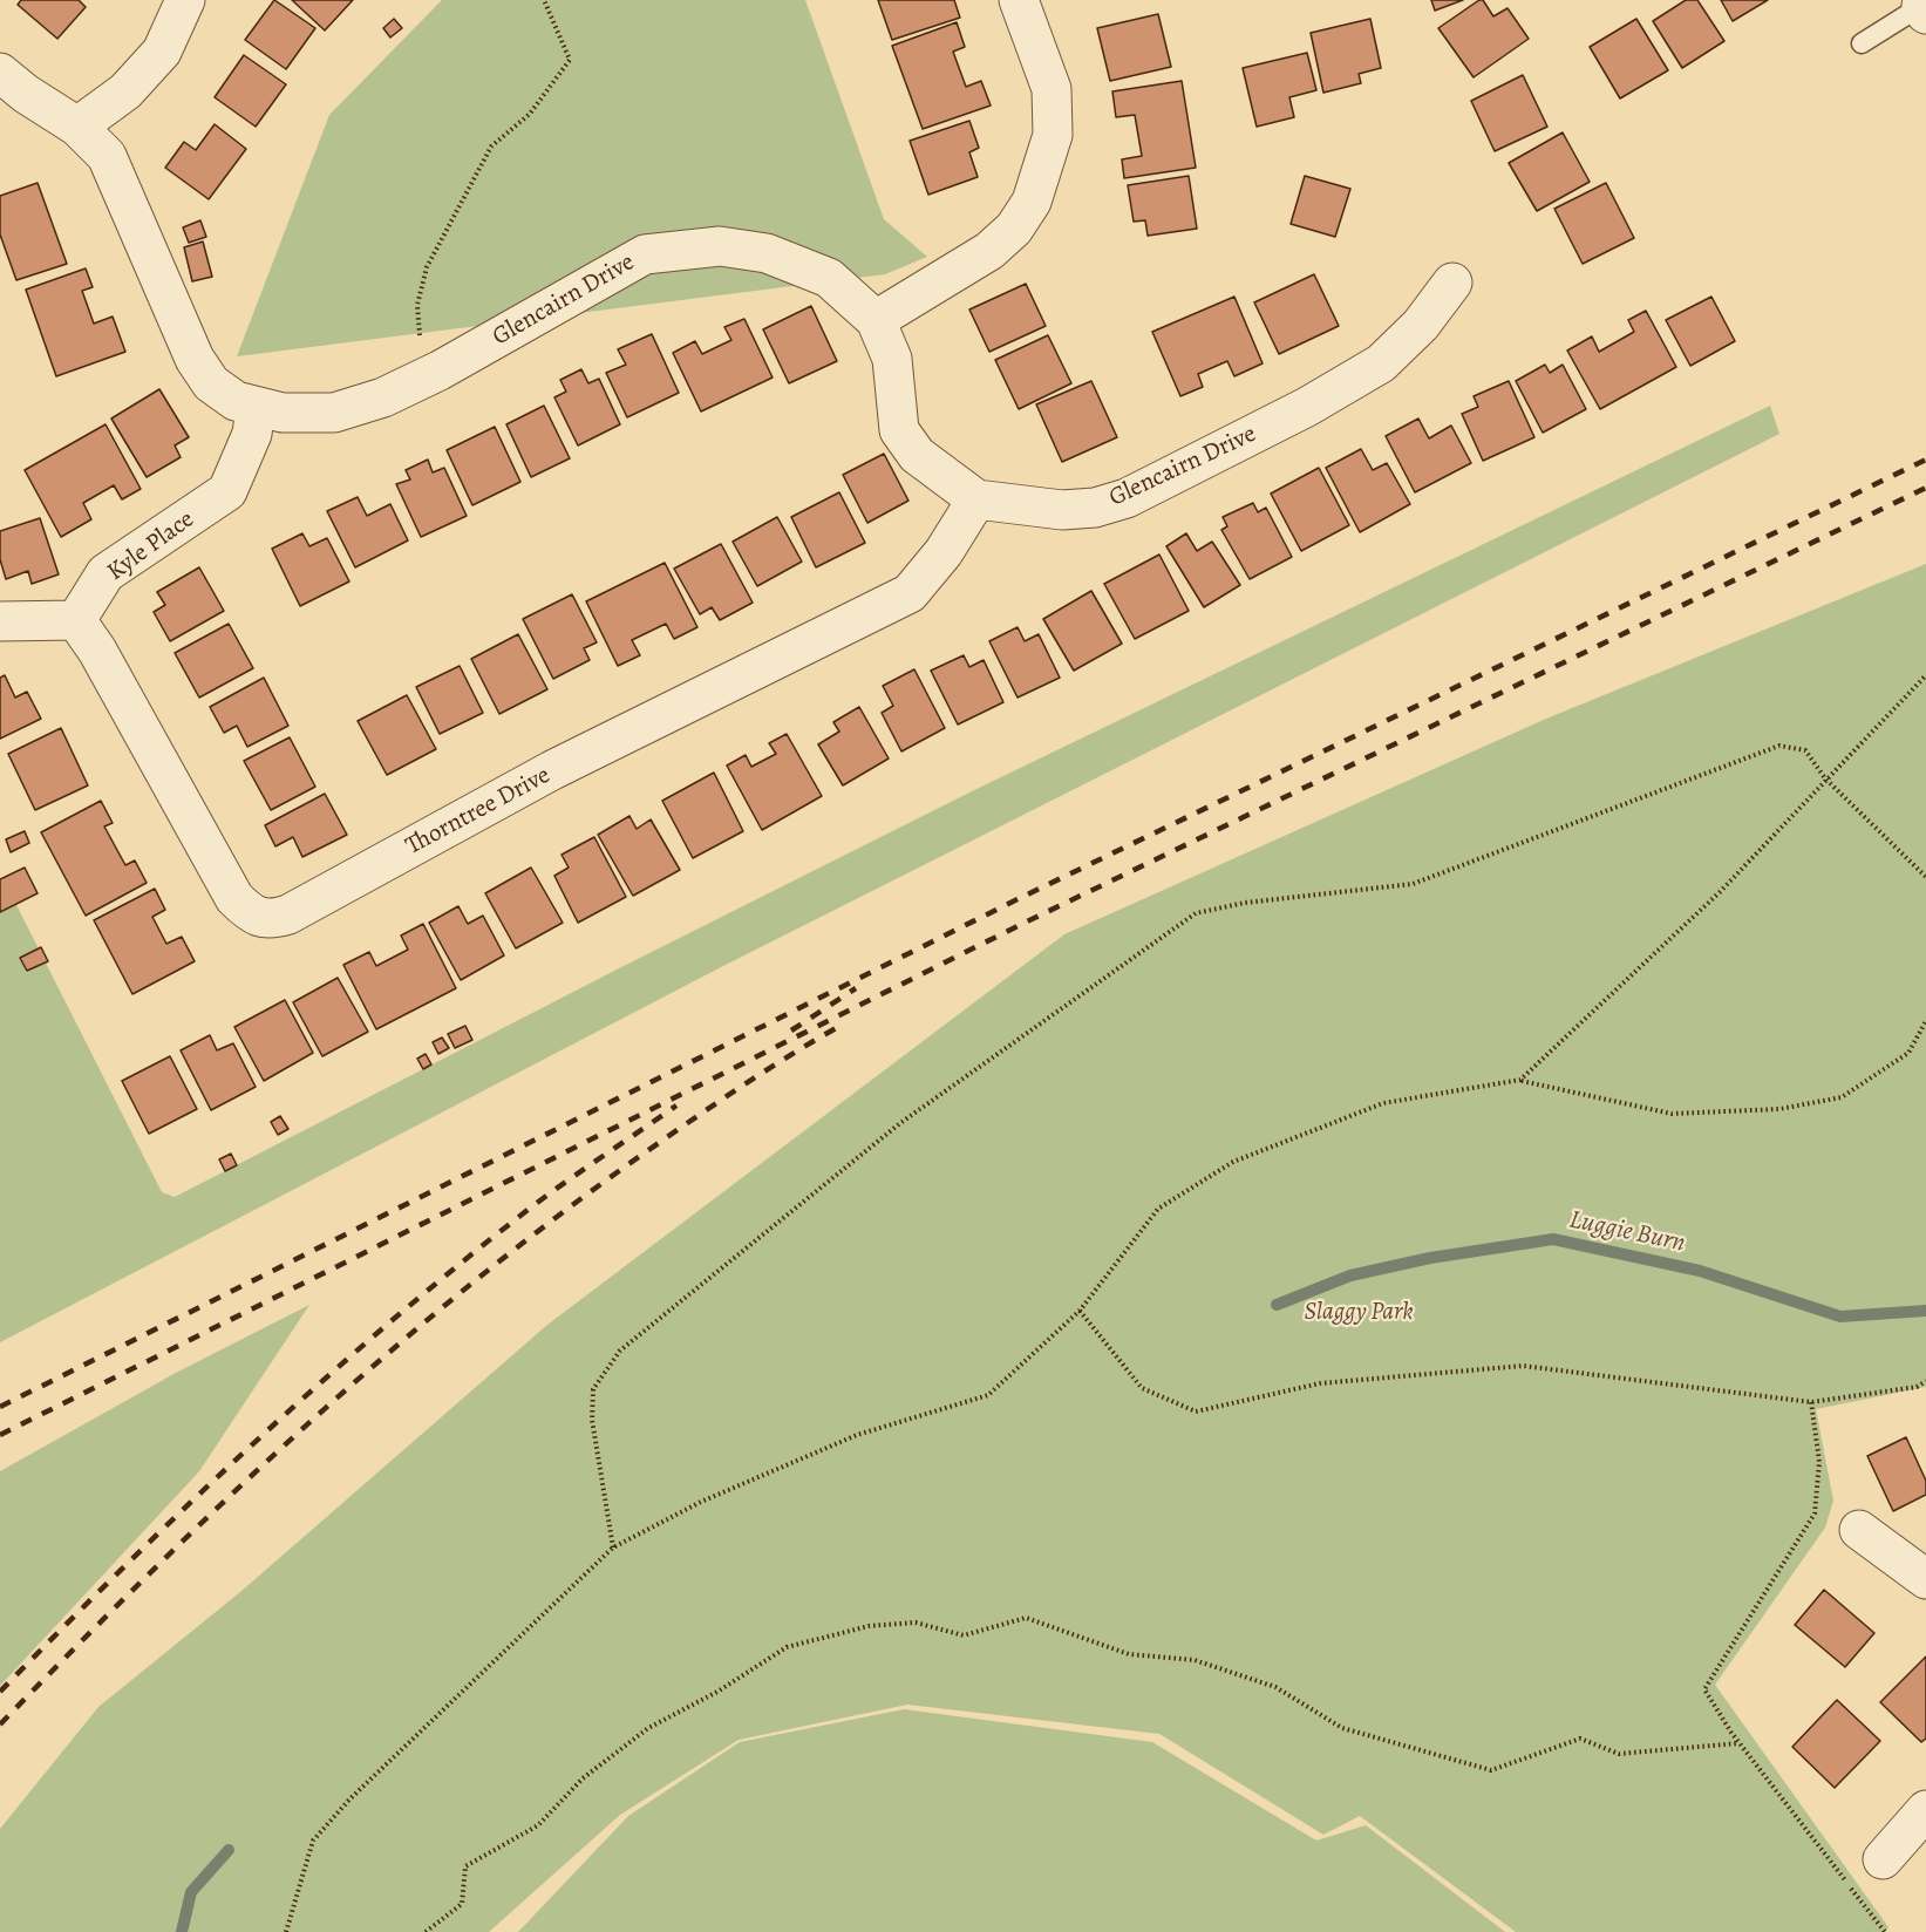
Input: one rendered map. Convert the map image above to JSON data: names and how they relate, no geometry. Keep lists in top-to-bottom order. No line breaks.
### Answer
{"streets":{"street":["Glencairn Drive","Kyle Place","Thorntree Drive"]},"crossings":[["Glencairn Drive","Kyle Place"],["Glencairn Drive","Thorntree Drive"],["Kyle Place","Thorntree Drive"]],"water":["Luggie Burn"],"parks":["Slaggy Park"]}
